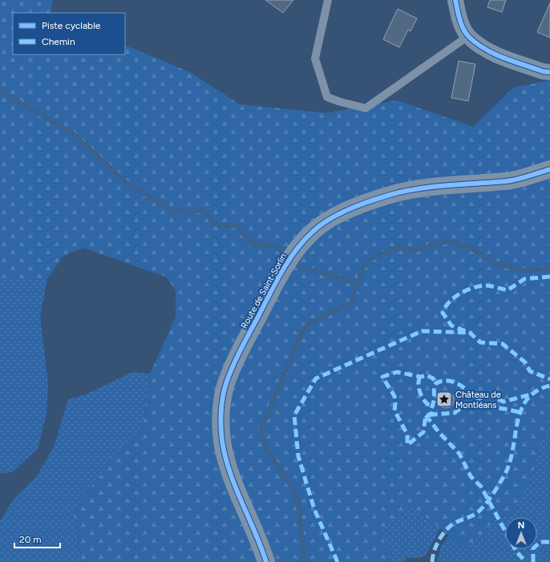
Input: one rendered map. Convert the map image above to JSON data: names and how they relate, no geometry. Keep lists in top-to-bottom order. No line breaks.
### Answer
{"streets":{"street":["Route de Saint-Sorlin"]},"places":{"place":["Château de Montléans"]},"legend":["Piste cyclable","Chemin"],"scale_bar":"20 m","north":"top"}
